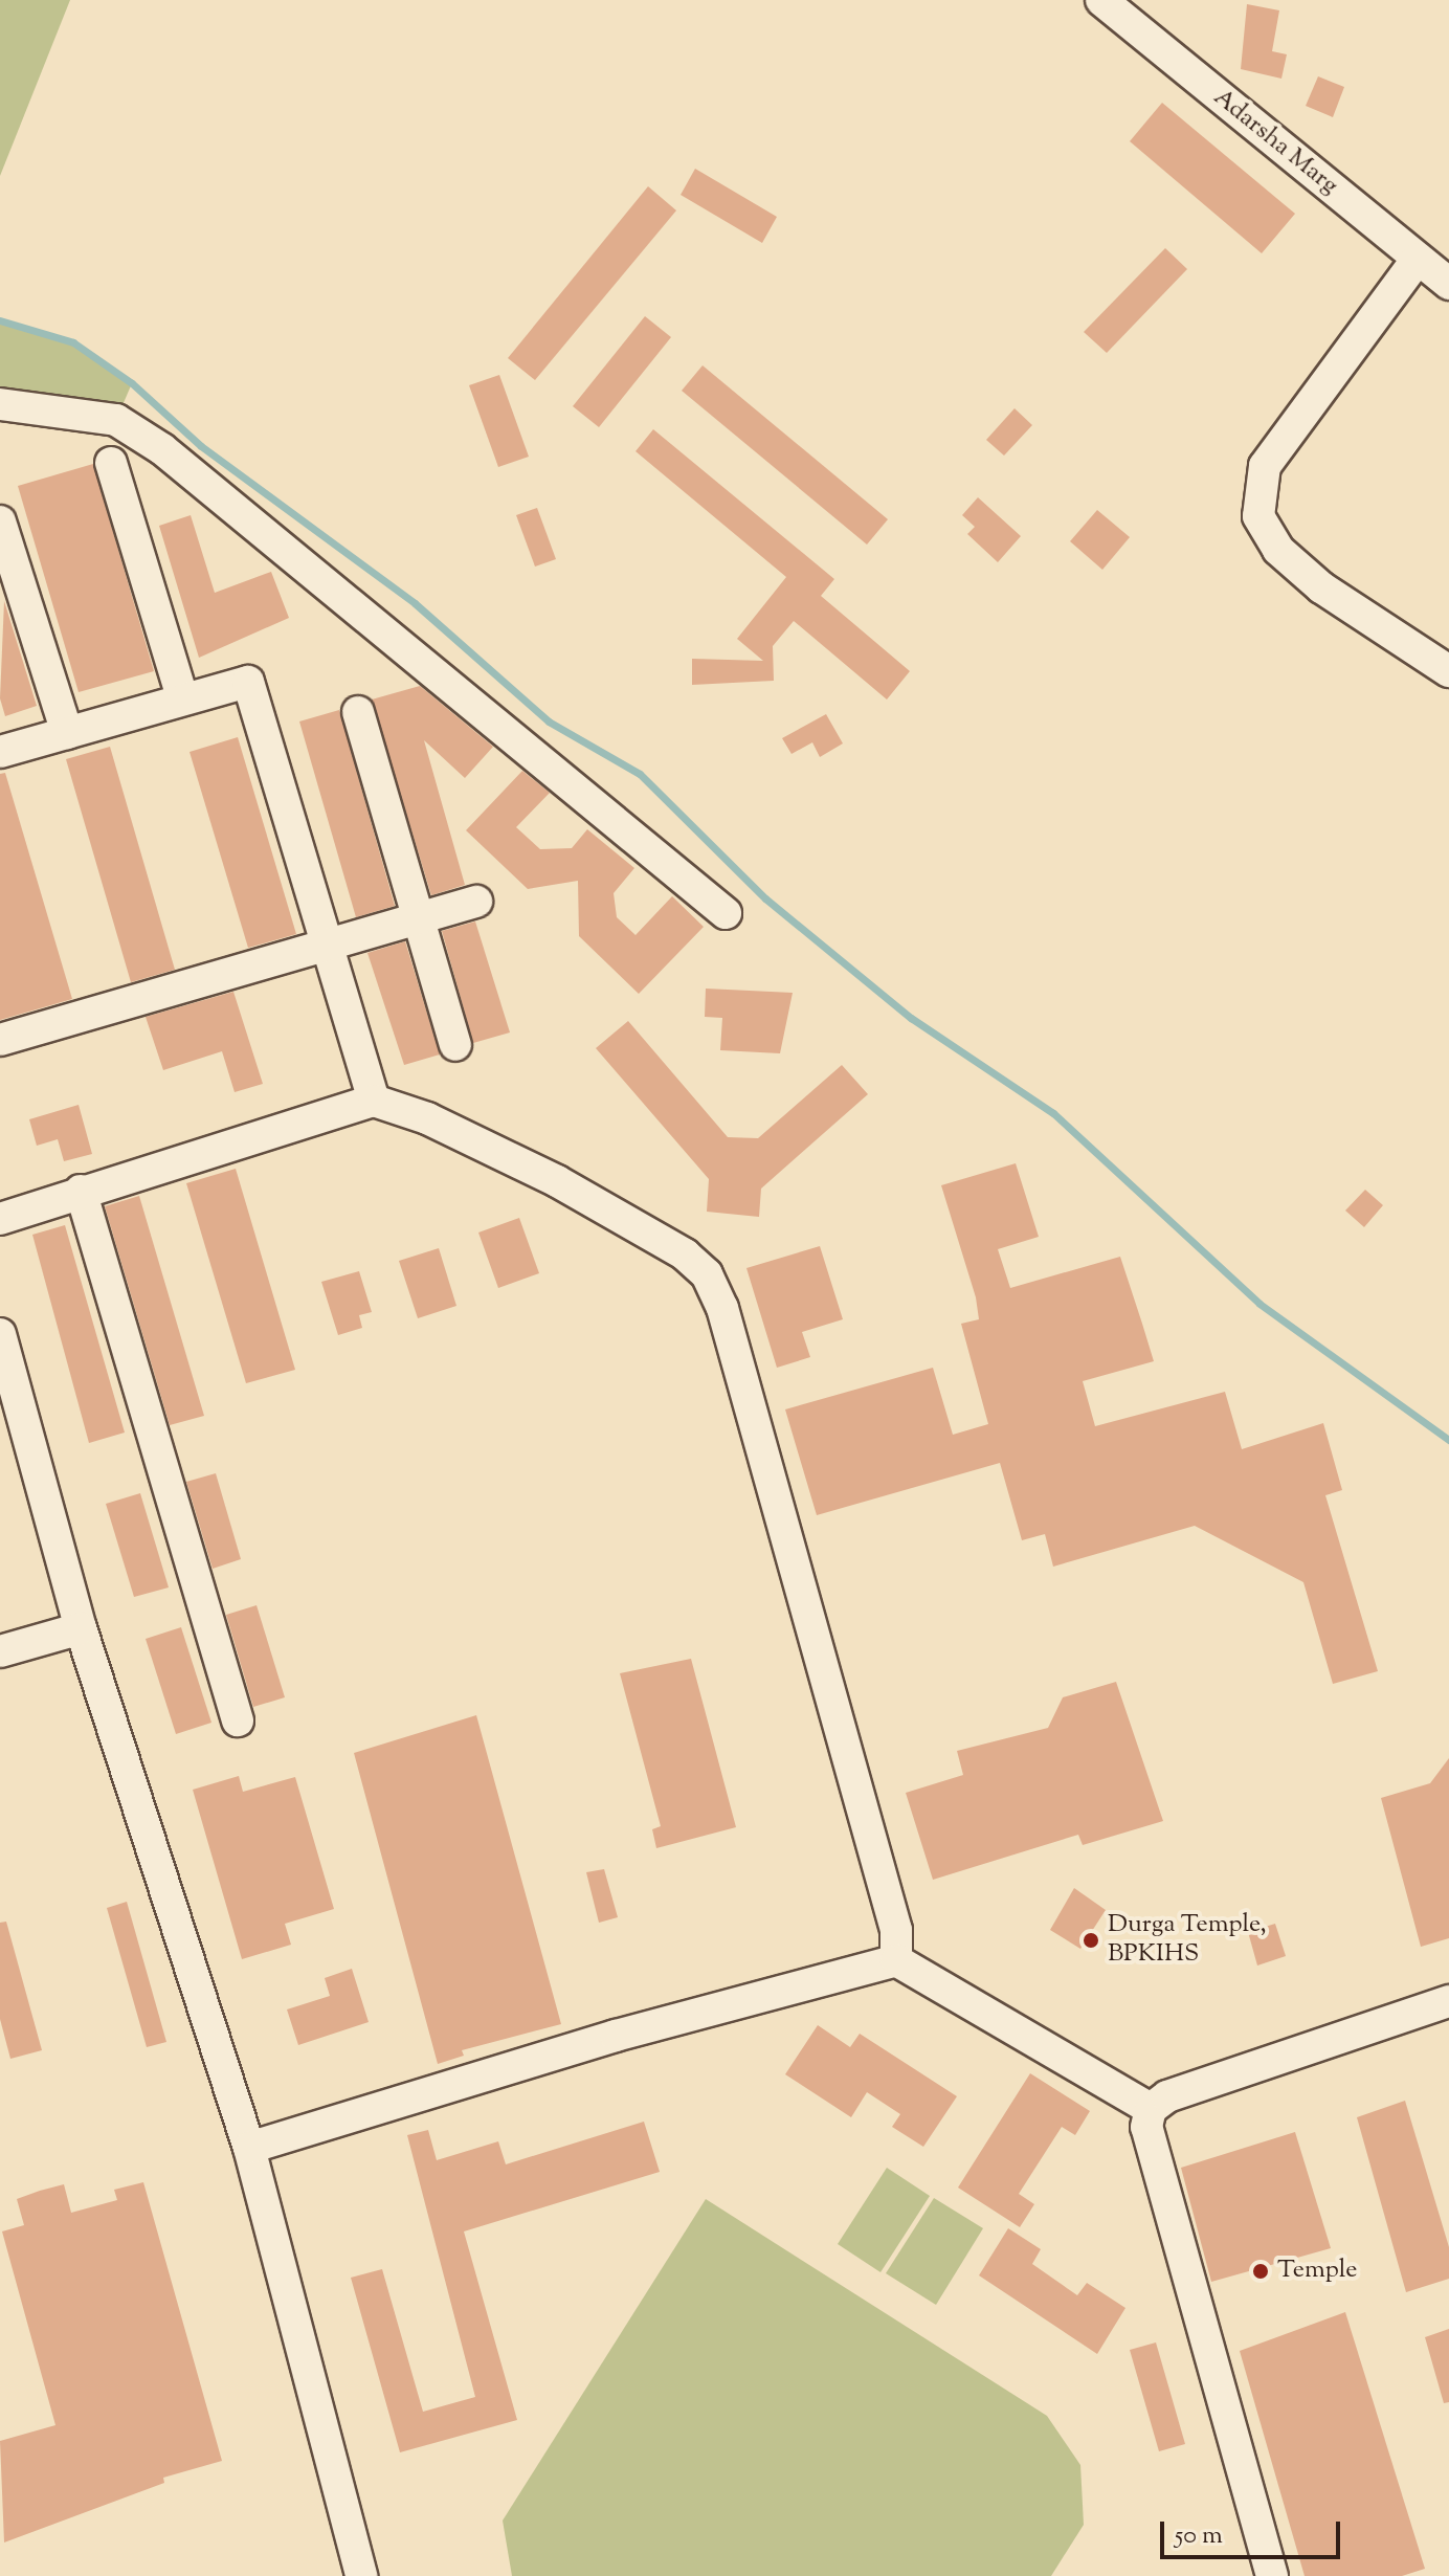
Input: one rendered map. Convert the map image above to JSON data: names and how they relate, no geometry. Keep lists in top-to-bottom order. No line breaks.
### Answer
{"streets":{"street":["Adarsha Marg"]},"places":["Durga Temple, BPKIHS","Temple"],"scale_bar":"50 m"}
